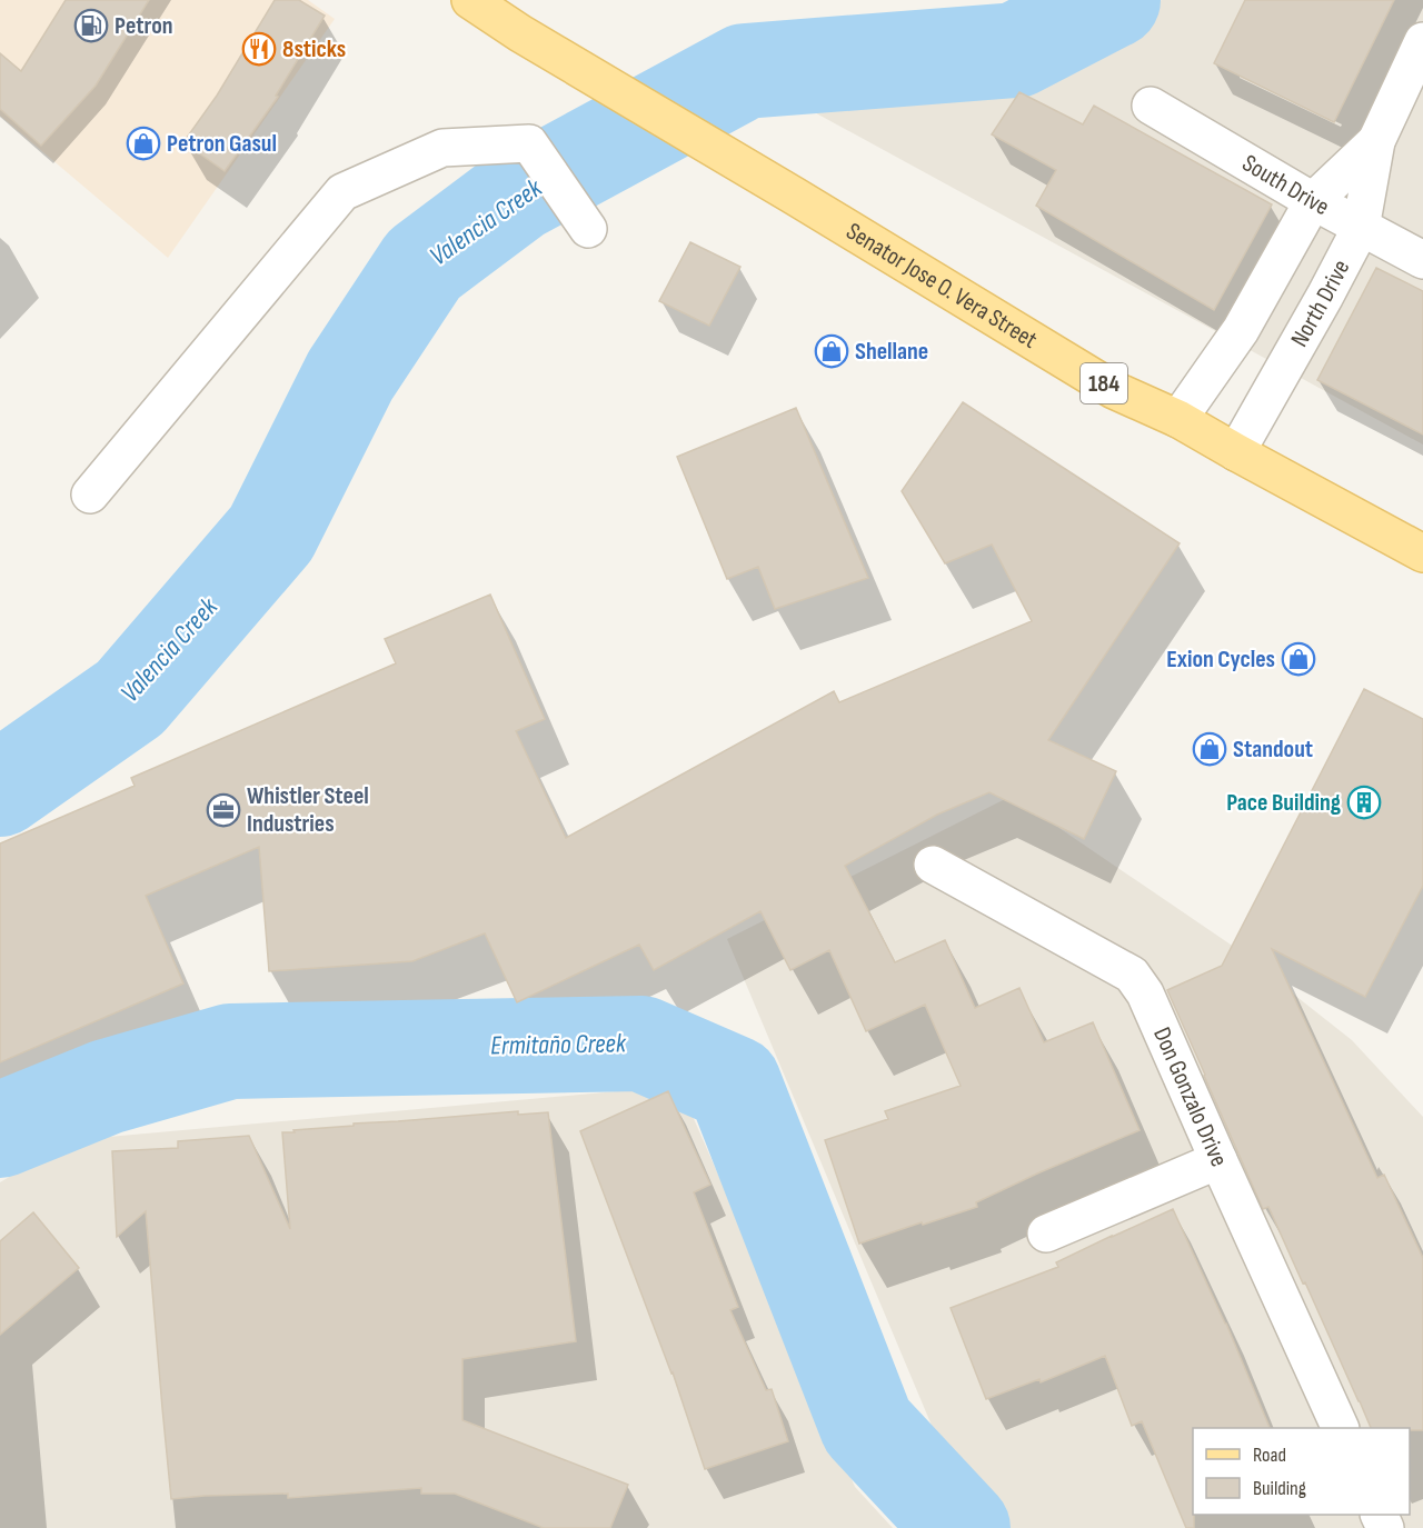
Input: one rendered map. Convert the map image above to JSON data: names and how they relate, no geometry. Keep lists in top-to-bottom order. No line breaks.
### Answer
{"streets":{"main road":["Senator Jose O. Vera Street","184"],"street":["South Drive","North Drive","Don Gonzalo Drive"]},"crossings":[["South Drive","North Drive"],["Senator Jose O. Vera Street","North Drive"]],"water":["Valencia Creek","Ermitaño Creek"],"places":{"fuel station":["Petron"],"restaurant":["8sticks"],"shop":["Petron Gasul","Shellane","Exion Cycles","Standout"],"building":["Pace Building"],"office":["Whistler Steel Industries"]},"legend":["Road","Building"]}
